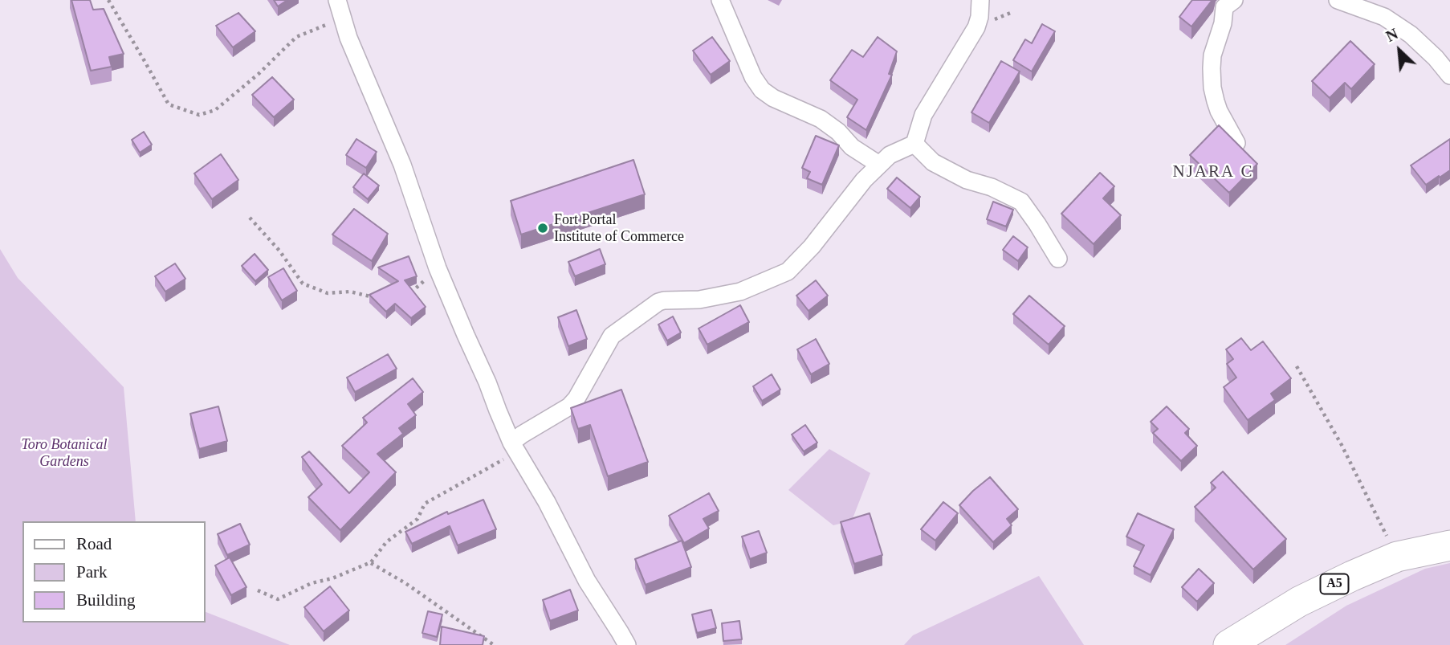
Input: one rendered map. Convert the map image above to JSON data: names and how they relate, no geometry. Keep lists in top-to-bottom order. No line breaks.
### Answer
{"streets":{"highway":["A5"]},"districts":["NJARA C"],"parks":["Toro Botanical Gardens"],"places":["Fort Portal Institute of Commerce"],"legend":["Road","Park","Building"],"north":"top left"}
